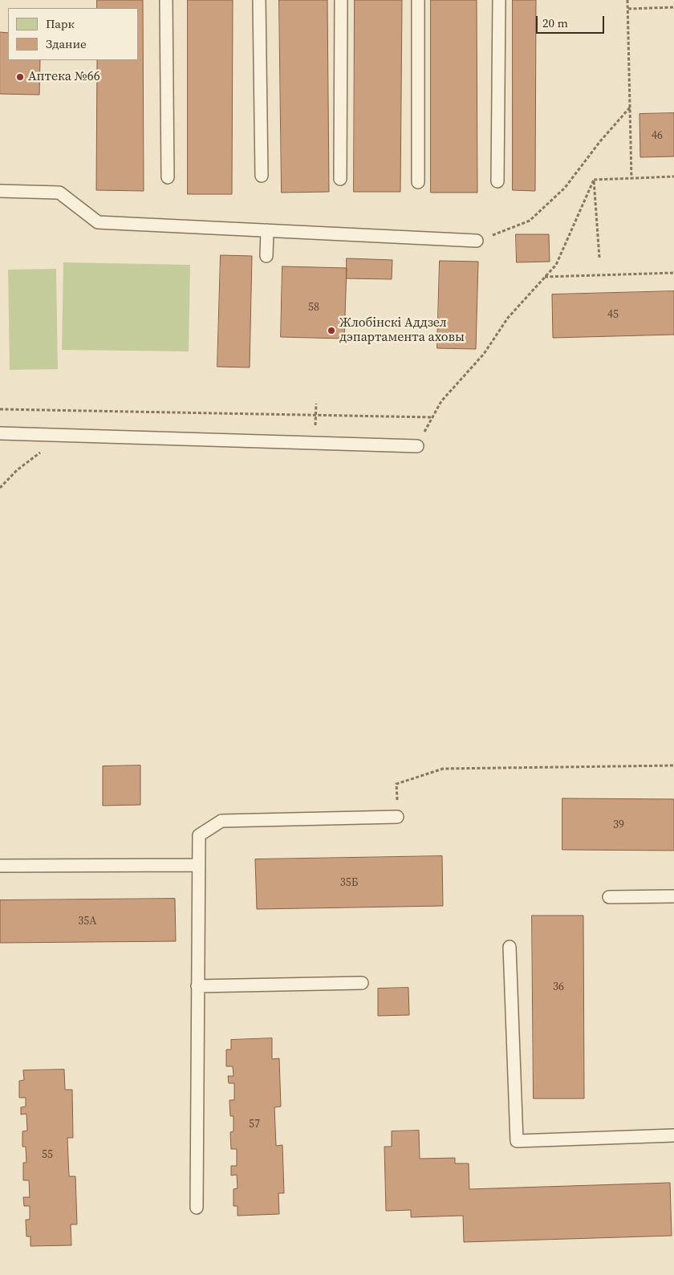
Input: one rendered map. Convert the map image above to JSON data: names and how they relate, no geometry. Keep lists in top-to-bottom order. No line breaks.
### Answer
{"places":["Аптека №66","Жлобінскі Аддзел дэпартамента аховы"],"house_numbers":["46","58","45","39","35Б","35А","36","57","55"],"legend":["Парк","Здание"],"scale_bar":"20 m"}
